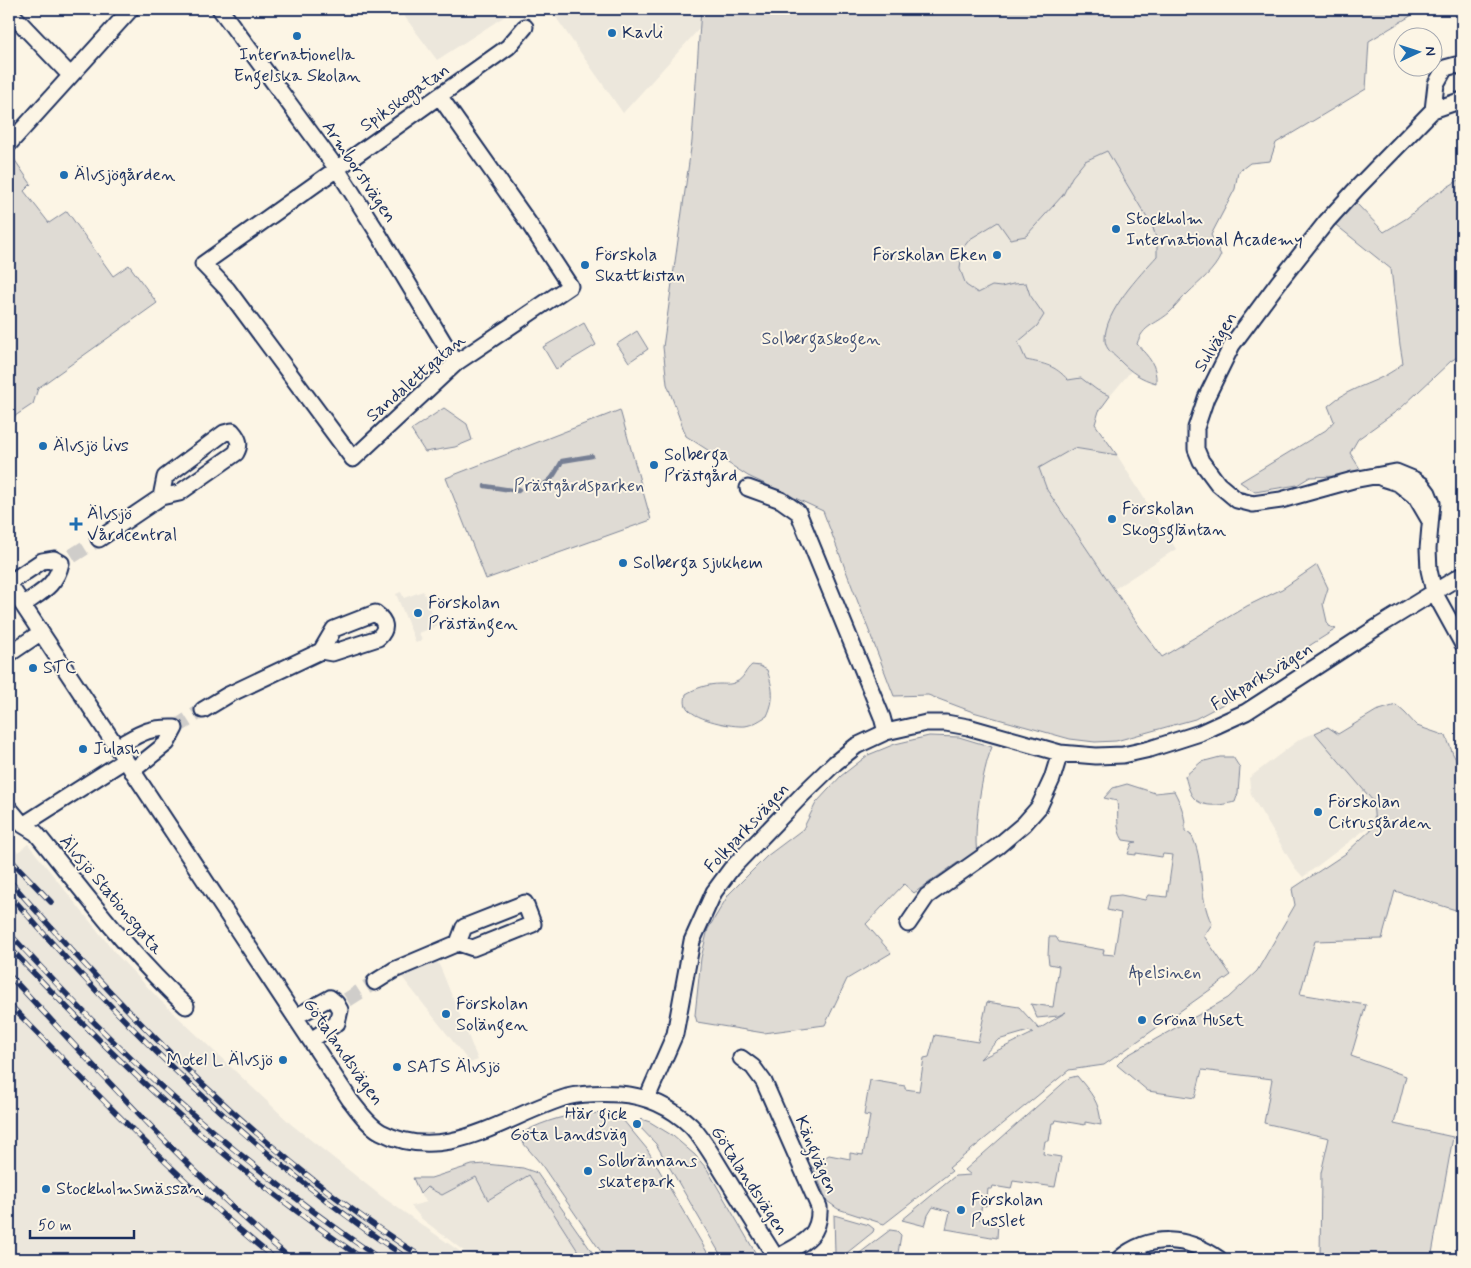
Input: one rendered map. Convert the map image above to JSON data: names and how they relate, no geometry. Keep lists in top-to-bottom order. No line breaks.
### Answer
{"streets":{"street":["Spikskogatan","Armborstvägen","Sulvägen","Sandalettgatan","Folkparksvägen","Älvsjö Stationsgata","Götalandsvägen","Kängvägen"]},"crossings":[["Spikskogatan","Armborstvägen"],["Spikskogatan","Sandalettgatan"],["Armborstvägen","Sandalettgatan"],["Sulvägen","Folkparksvägen"],["Folkparksvägen","Götalandsvägen"],["Götalandsvägen","Kängvägen"]],"parks":["Solbergaskogen","Prästgårdsparken","Apelsinen"],"places":{"other":["Kavli","Internationella Engelska Skolan","Älvsjögården","Stockholm International Academy","Förskolan Eken","Förskola Skattkistan","Älvsjö livs","Solberga Prästgård","Förskolan Skogsgläntan","Solberga sjukhem","Förskolan Prästängen","STC","Julash","Förskolan Citrusgården","Förskolan Solängen","Gröna Huset","Motel L Älvsjö","SATS Älvsjö","Här gick Göta Landsväg","Solbrännans skatepark","Stockholmsmässan","Förskolan Pusslet"],"health":["Älvsjö Vårdcentral"]},"scale_bar":"50 m","north":"right"}
